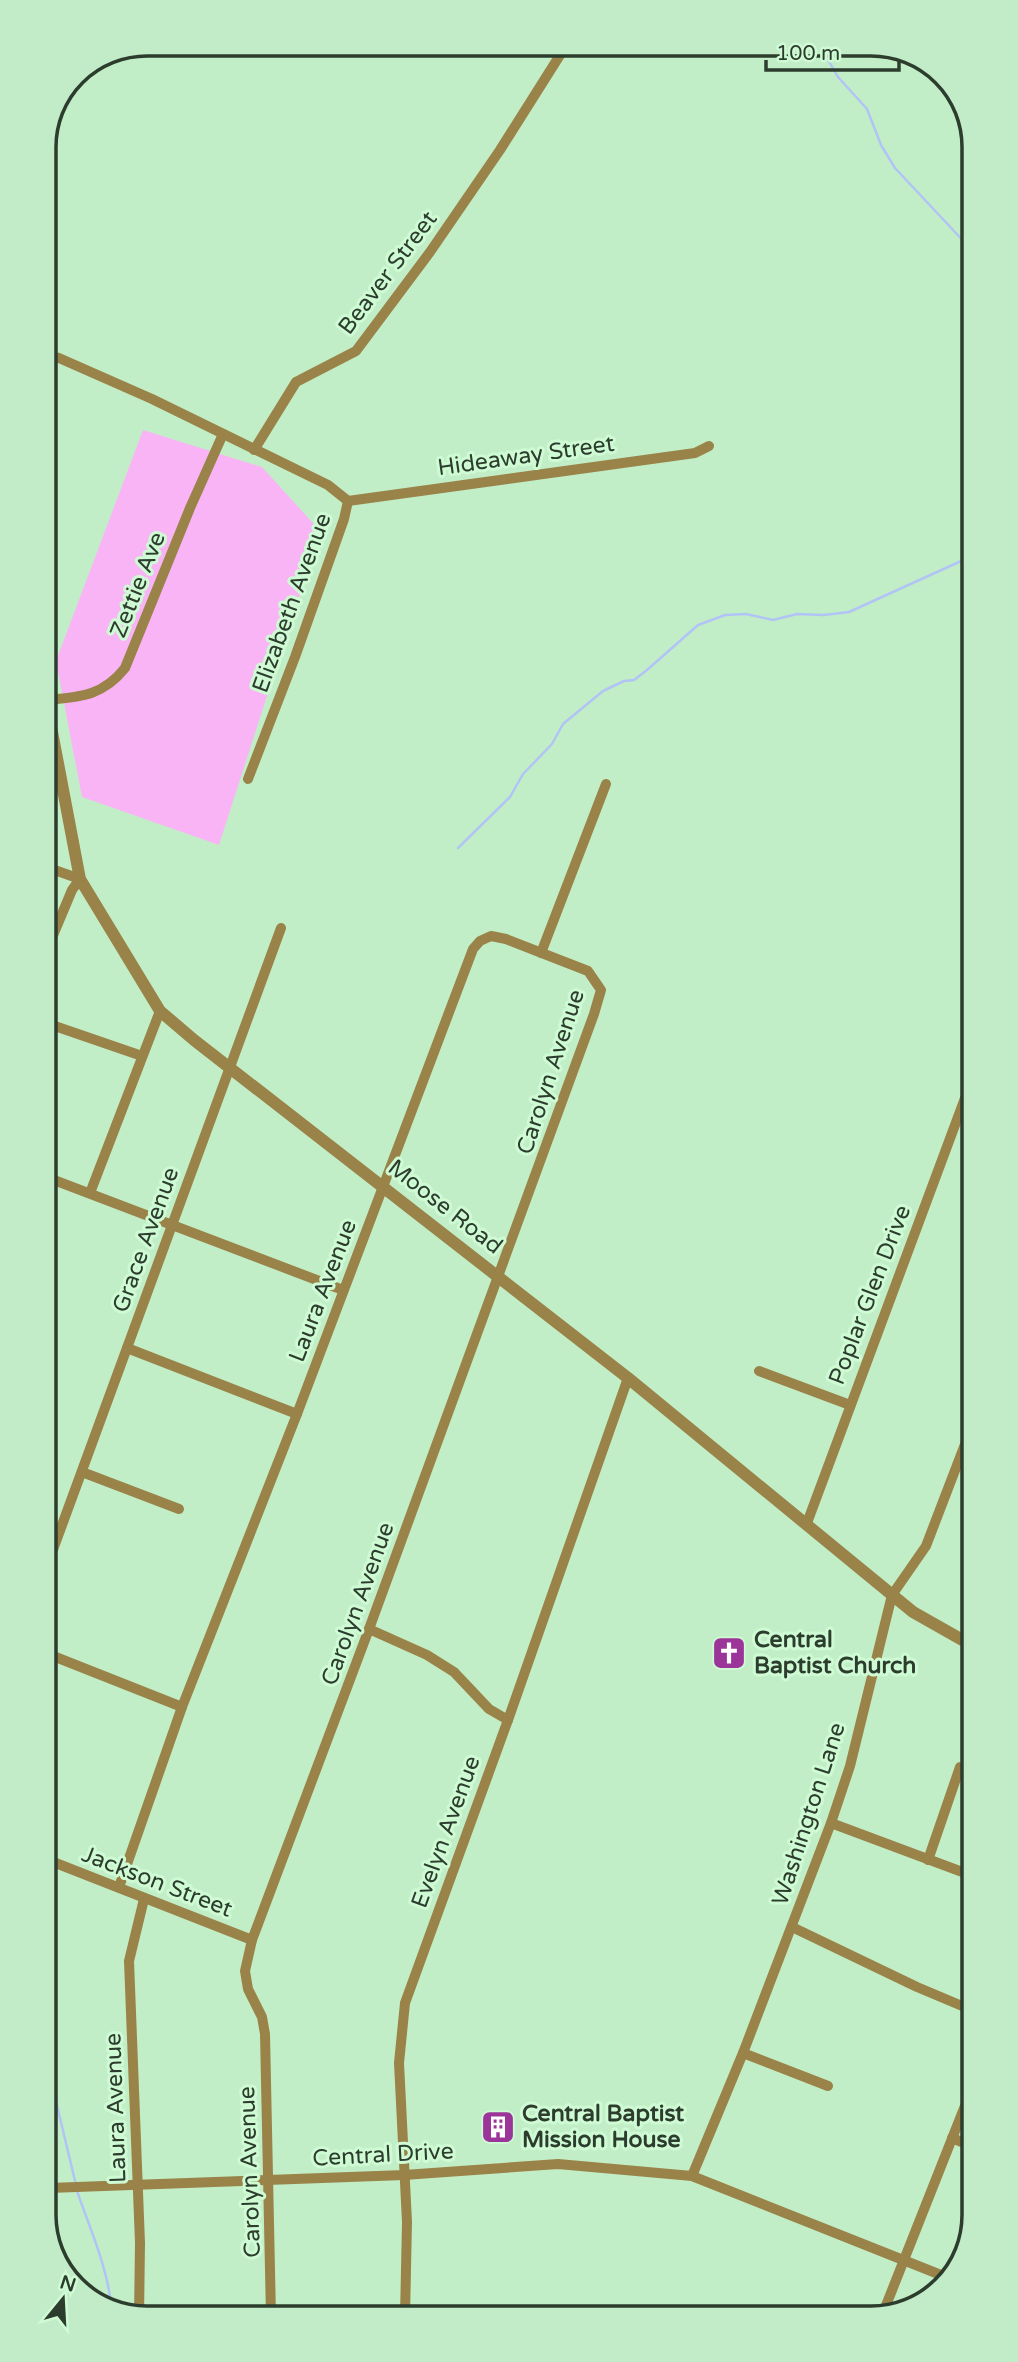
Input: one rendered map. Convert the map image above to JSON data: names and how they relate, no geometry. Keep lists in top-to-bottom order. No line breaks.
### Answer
{"streets":{"street":["Beaver Street","Hideaway Street","Zettie Ave","Elizabeth Avenue","Carolyn Avenue","Moose Road","Grace Avenue","Laura Avenue","Poplar Glen Drive","Washington Lane","Evelyn Avenue","Jackson Street","Central Drive"]},"crossings":[["Beaver Street","Elizabeth Avenue"],["Hideaway Street","Elizabeth Avenue"],["Carolyn Avenue","Moose Road"],["Carolyn Avenue","Laura Avenue"],["Carolyn Avenue","Jackson Street"],["Carolyn Avenue","Central Drive"],["Moose Road","Grace Avenue"],["Moose Road","Laura Avenue"],["Moose Road","Poplar Glen Drive"],["Moose Road","Washington Lane"],["Moose Road","Evelyn Avenue"],["Laura Avenue","Jackson Street"],["Laura Avenue","Central Drive"],["Washington Lane","Central Drive"],["Evelyn Avenue","Central Drive"]],"places":{"church":["Central Baptist Church"],"building":["Central Baptist Mission House"]},"scale_bar":"100 m","north":"top"}
